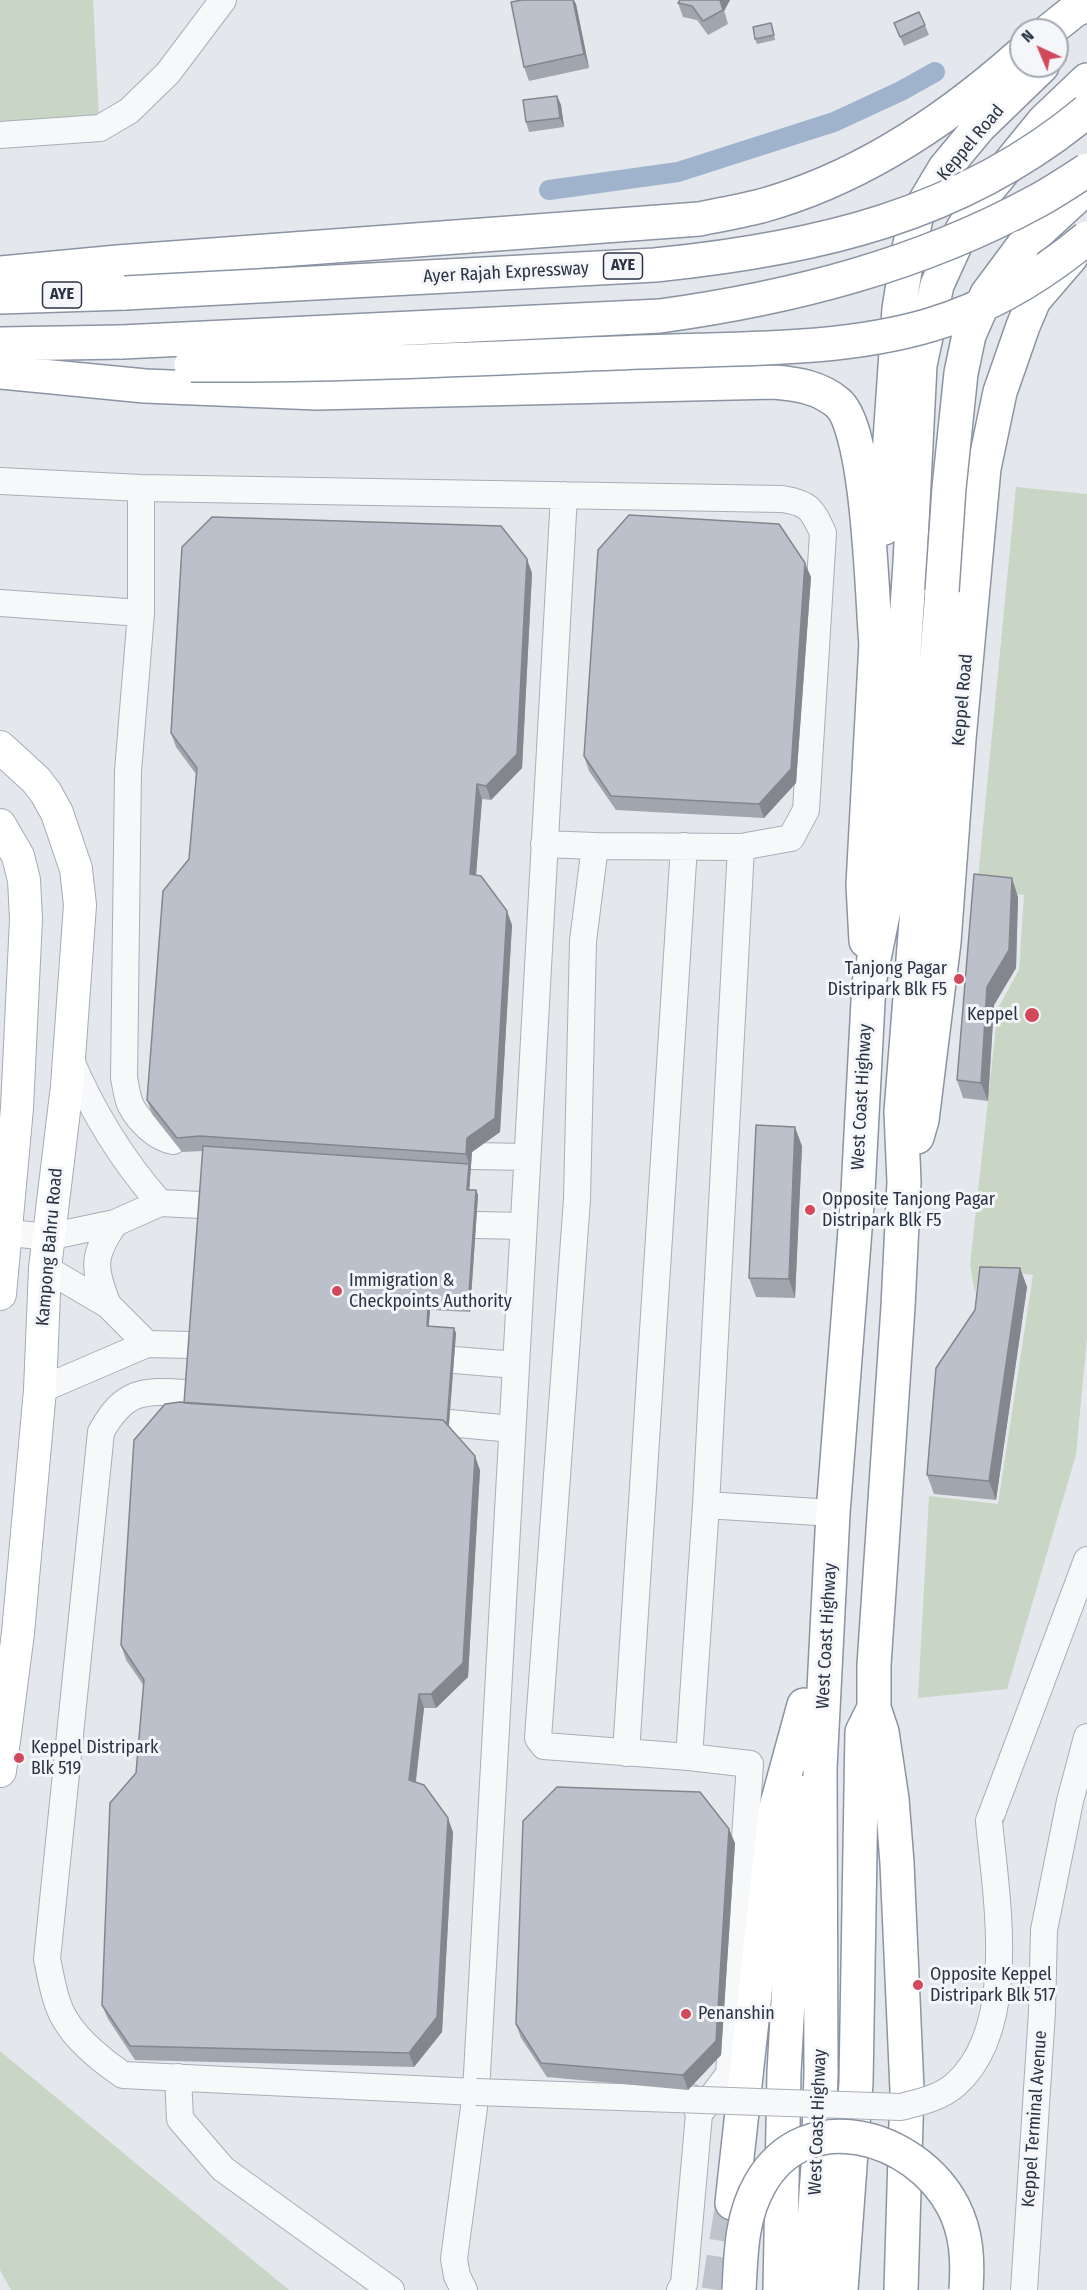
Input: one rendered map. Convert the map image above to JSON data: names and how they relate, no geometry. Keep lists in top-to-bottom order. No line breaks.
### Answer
{"streets":{"highway":["Keppel Road","AYE","Ayer Rajah Expressway","West Coast Highway"],"main road":["Kampong Bahru Road"],"lane":["Keppel Terminal Avenue"]},"crossings":[["Keppel Road","West Coast Highway"]],"places":["Tanjong Pagar Distripark Blk F5","Keppel","Opposite Tanjong Pagar Distripark Blk F5","Immigration & Checkpoints Authority","Keppel Distripark Blk 519","Opposite Keppel Distripark Blk 517","Penanshin"],"north":"top left"}
